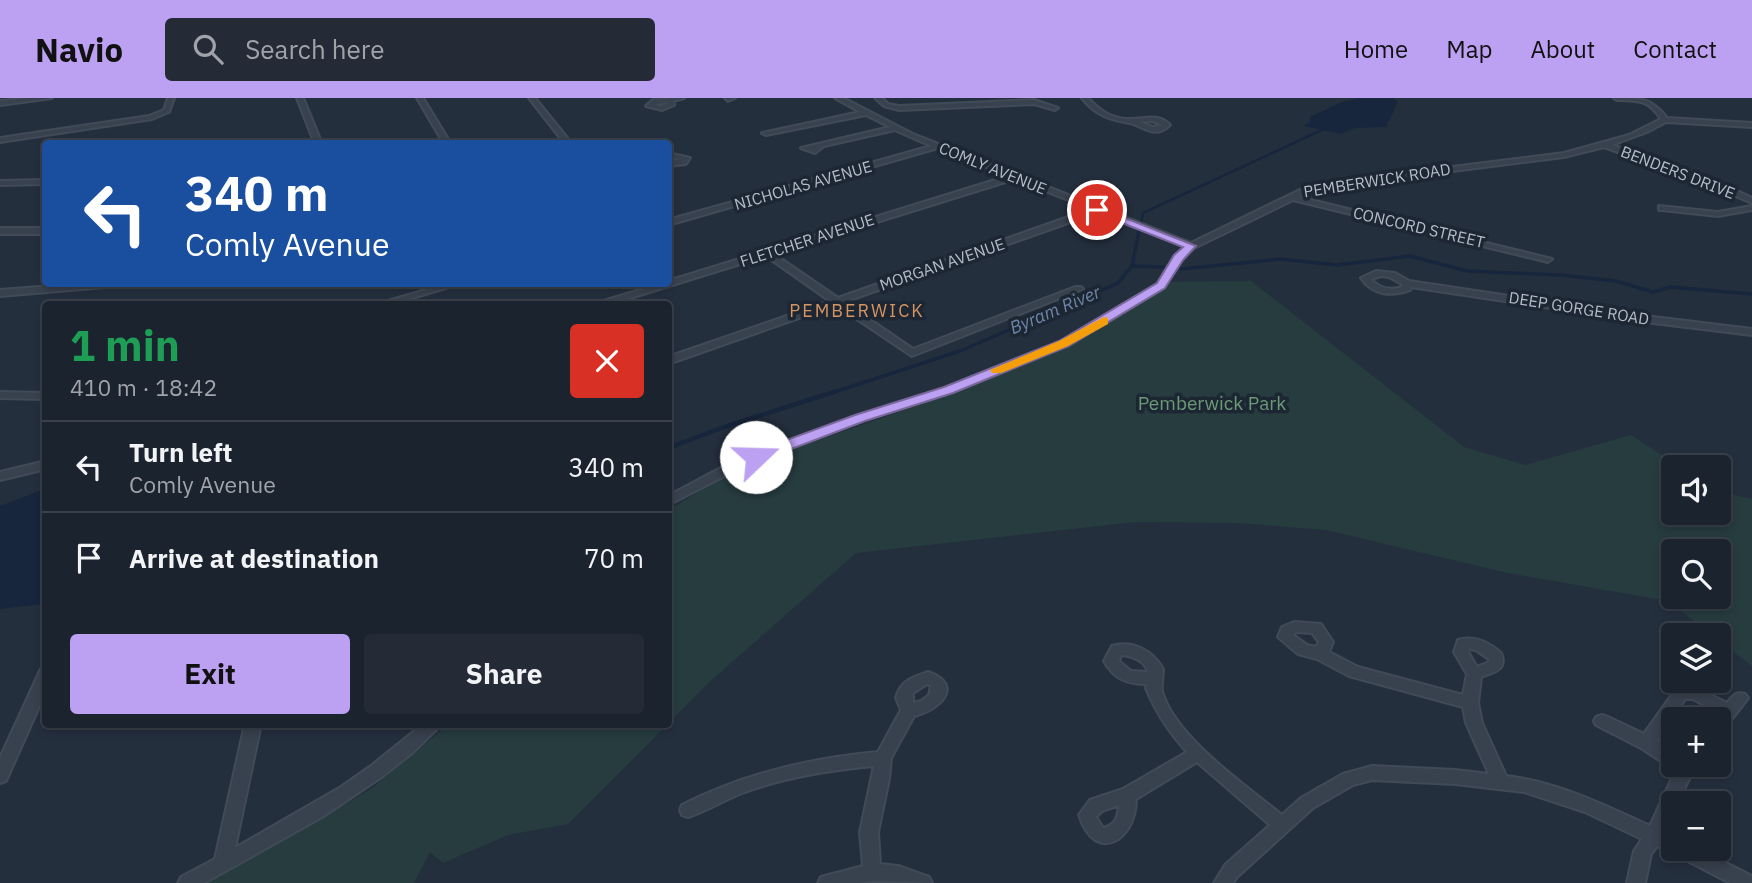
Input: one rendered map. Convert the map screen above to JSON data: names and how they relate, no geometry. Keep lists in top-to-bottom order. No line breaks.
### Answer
{"streets":{"street":["COMLY AVENUE","BENDERS DRIVE","PEMBERWICK ROAD","NICHOLAS AVENUE","CONCORD STREET","FLETCHER AVENUE","MORGAN AVENUE","DEEP GORGE ROAD"]},"crossings":[["COMLY AVENUE","PEMBERWICK ROAD"],["COMLY AVENUE","NICHOLAS AVENUE"],["COMLY AVENUE","FLETCHER AVENUE"],["COMLY AVENUE","MORGAN AVENUE"],["BENDERS DRIVE","PEMBERWICK ROAD"],["PEMBERWICK ROAD","CONCORD STREET"]],"districts":["PEMBERWICK"],"water":["Byram River"],"parks":["Pemberwick Park"],"page":{"header":"Navio","search":"Search here","nav":["Home","Map","About","Contact"],"turn":["340 m","Comly Avenue"],"heading":["1 min","410 m · 18:42"],"list":[{"name":"Turn left","note":"Comly Avenue","value":"340 m"},{"name":"Arrive at destination","value":"70 m"}],"map_buttons":["+","−"],"buttons":["Exit","Share"]}}
